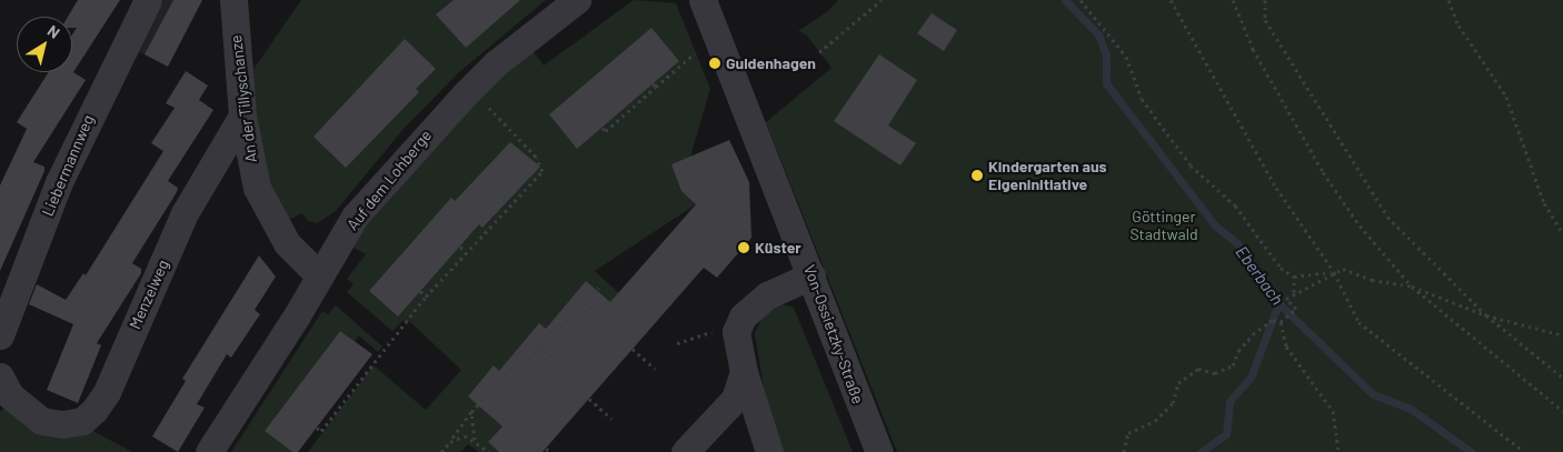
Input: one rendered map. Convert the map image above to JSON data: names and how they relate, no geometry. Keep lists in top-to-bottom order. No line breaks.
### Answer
{"streets":{"street":["An der Tillyschanze","Liebermannweg","Auf dem Lohberge","Menzelweg","Von-Ossietzky-Straße"]},"crossings":[["An der Tillyschanze","Auf dem Lohberge"],["An der Tillyschanze","Menzelweg"]],"water":["Eberbach"],"parks":["Göttinger Stadtwald"],"places":["Guldenhagen","Kindergarten aus Eigeninitiative","Küster"],"north":"top right"}
